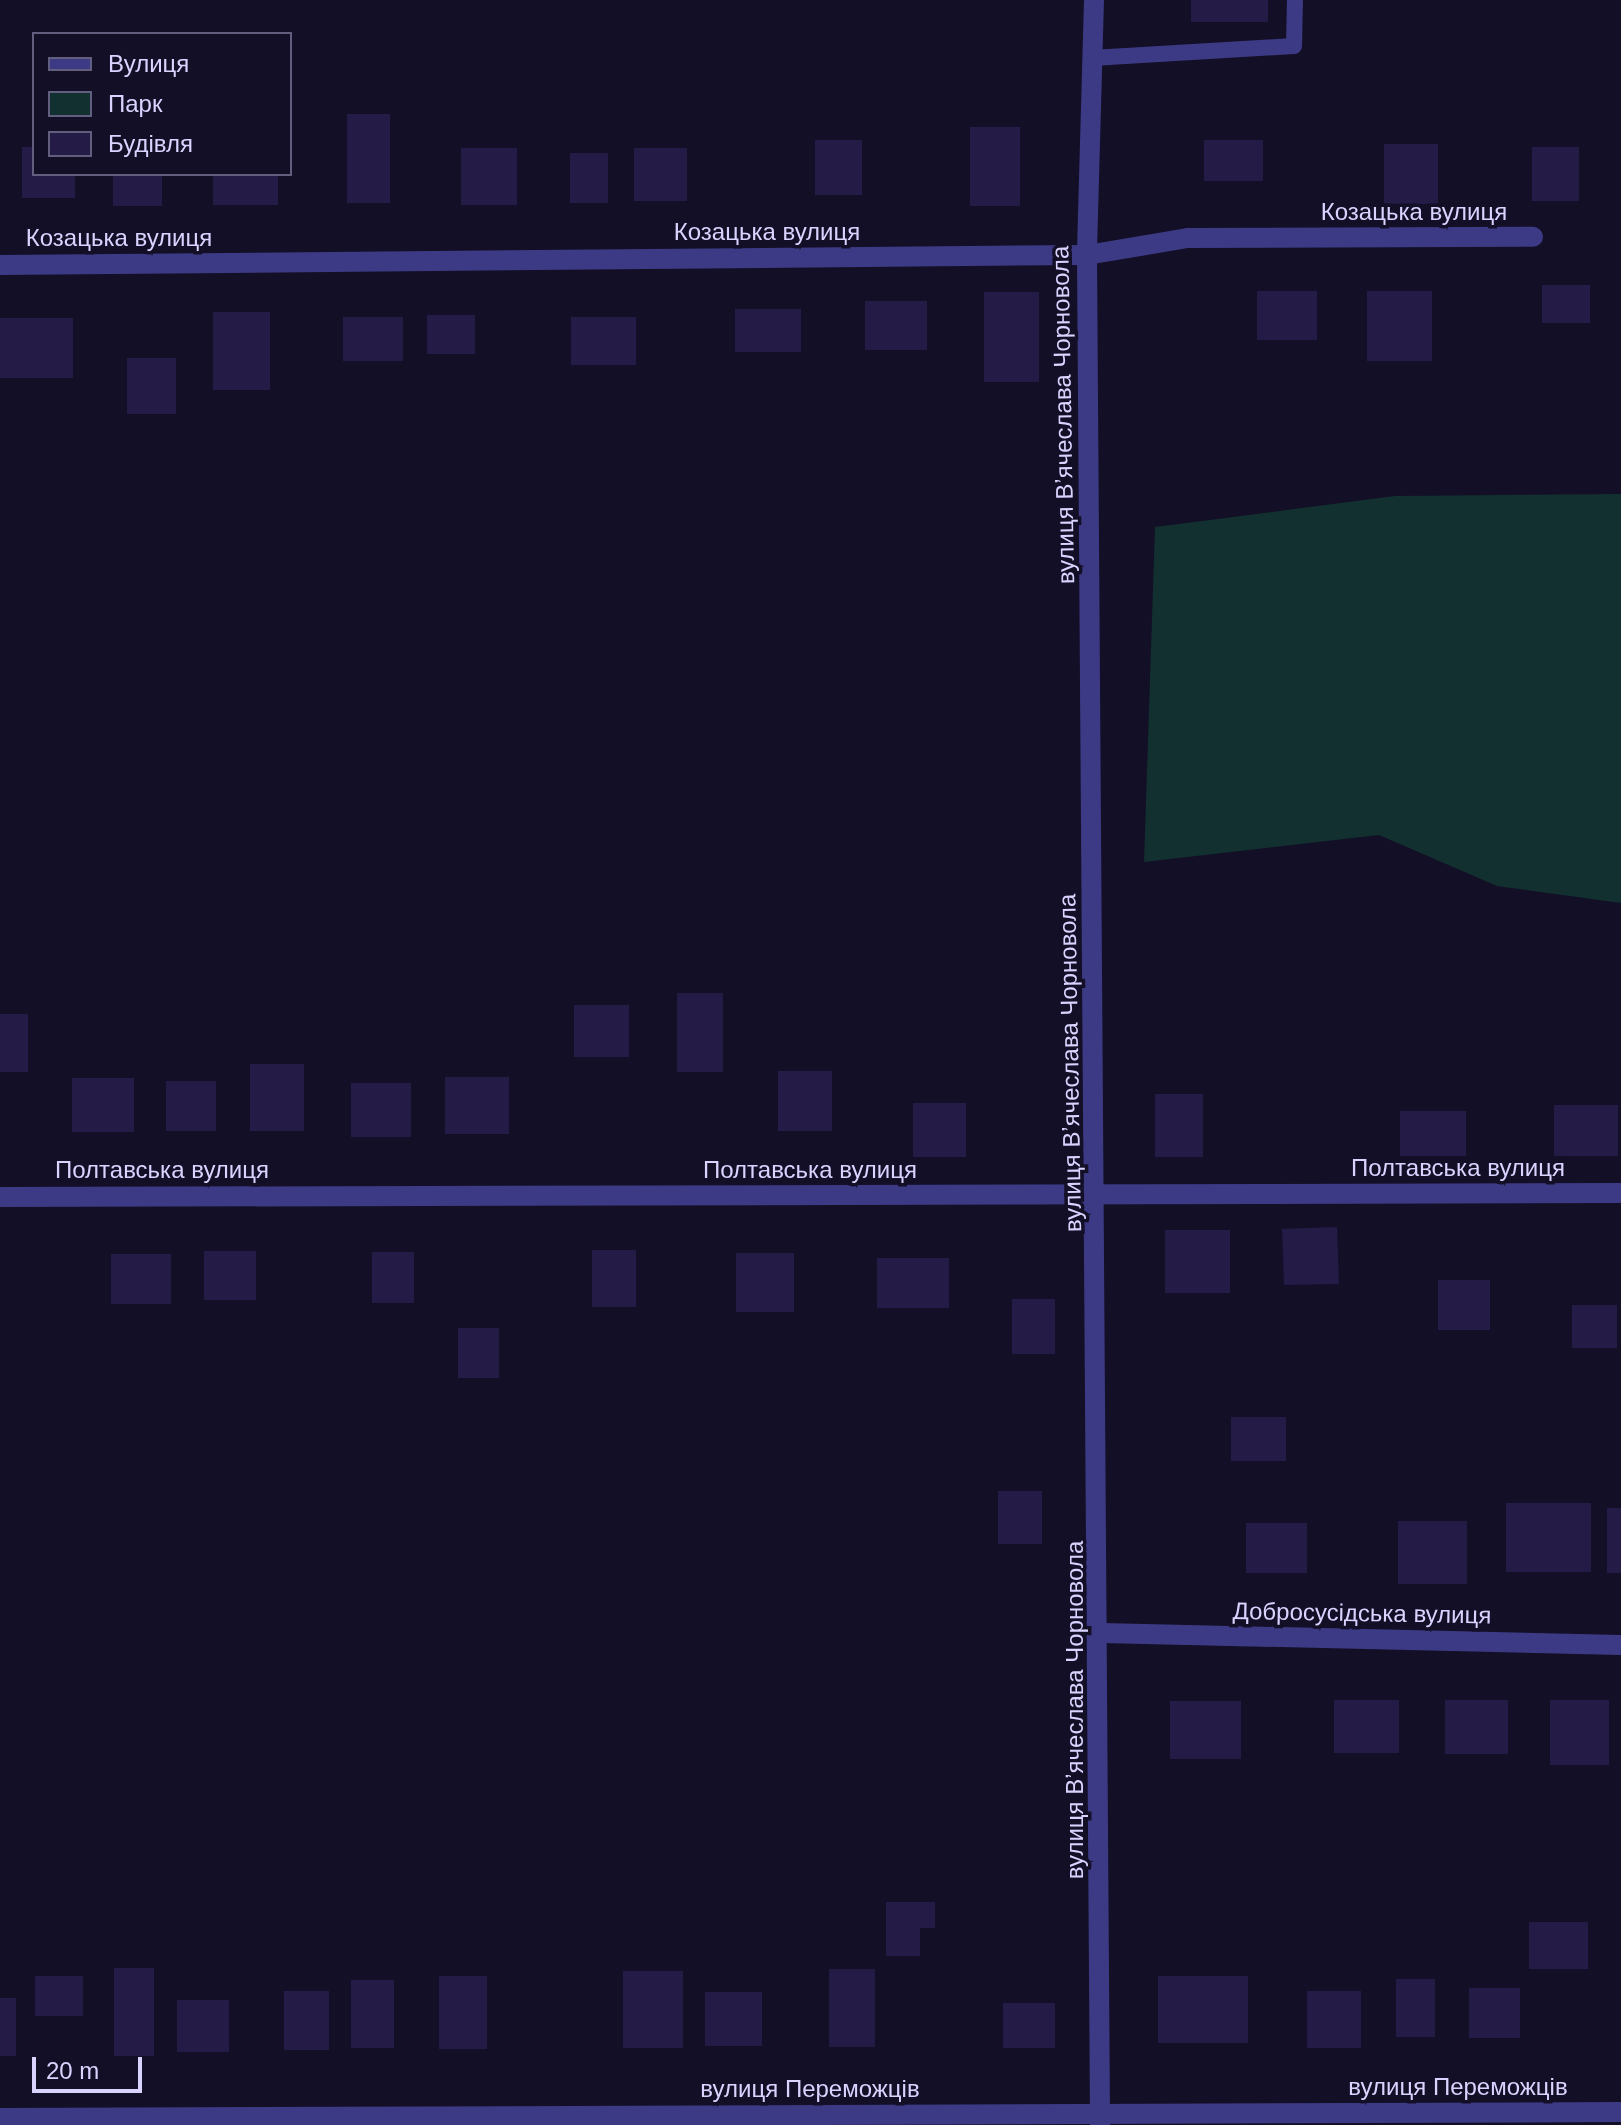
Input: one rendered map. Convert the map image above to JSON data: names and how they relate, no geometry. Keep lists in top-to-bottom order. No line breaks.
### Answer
{"streets":{"street":["Козацька вулиця","вулиця Вʼячеслава Чорновола","Полтавська вулиця","Добросусідська вулиця","вулиця Переможців"]},"crossings":[["Козацька вулиця","вулиця Вʼячеслава Чорновола"],["вулиця Вʼячеслава Чорновола","Полтавська вулиця"],["вулиця Вʼячеслава Чорновола","Добросусідська вулиця"],["вулиця Вʼячеслава Чорновола","вулиця Переможців"]],"legend":["Вулиця","Парк","Будівля"],"scale_bar":"20 m"}
